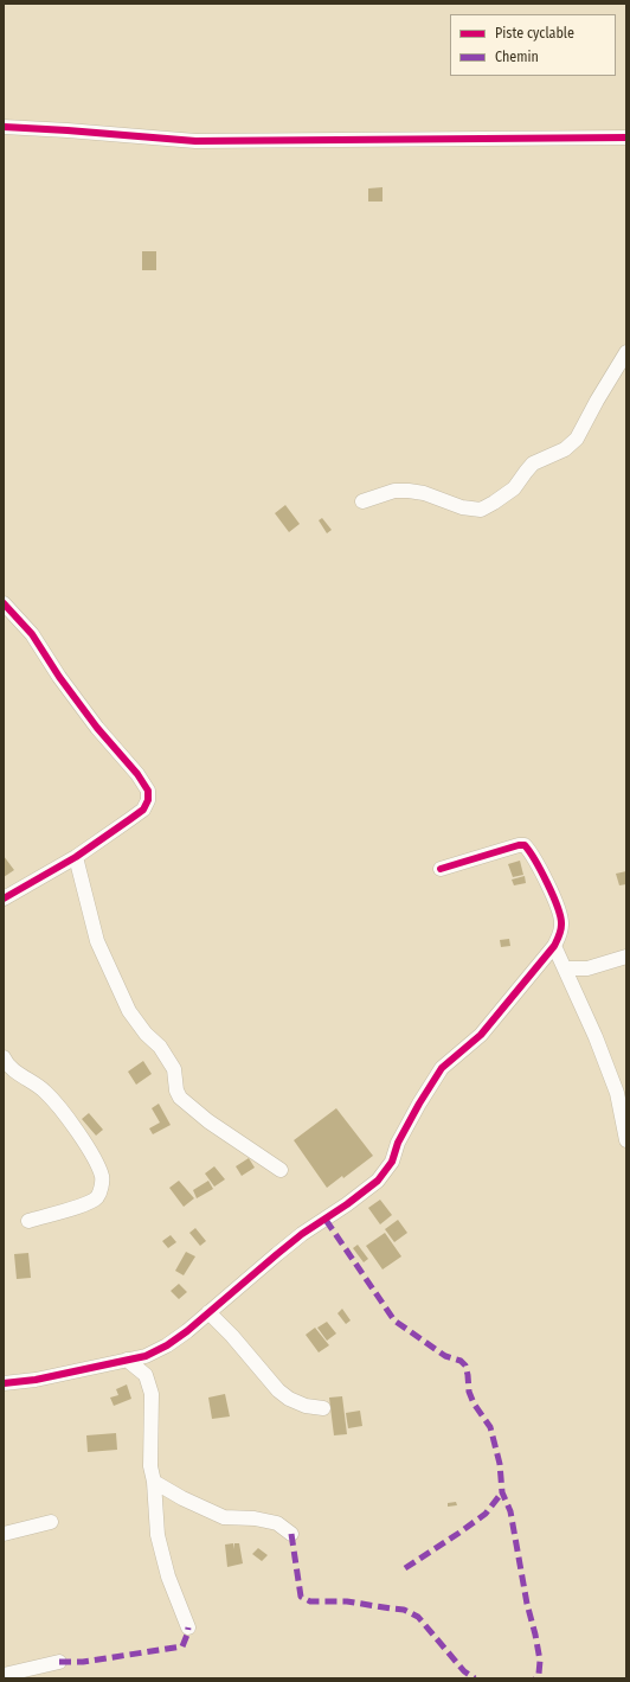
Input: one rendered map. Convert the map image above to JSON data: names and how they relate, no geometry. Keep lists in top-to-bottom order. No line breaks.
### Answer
{"legend":["Piste cyclable","Chemin"]}
